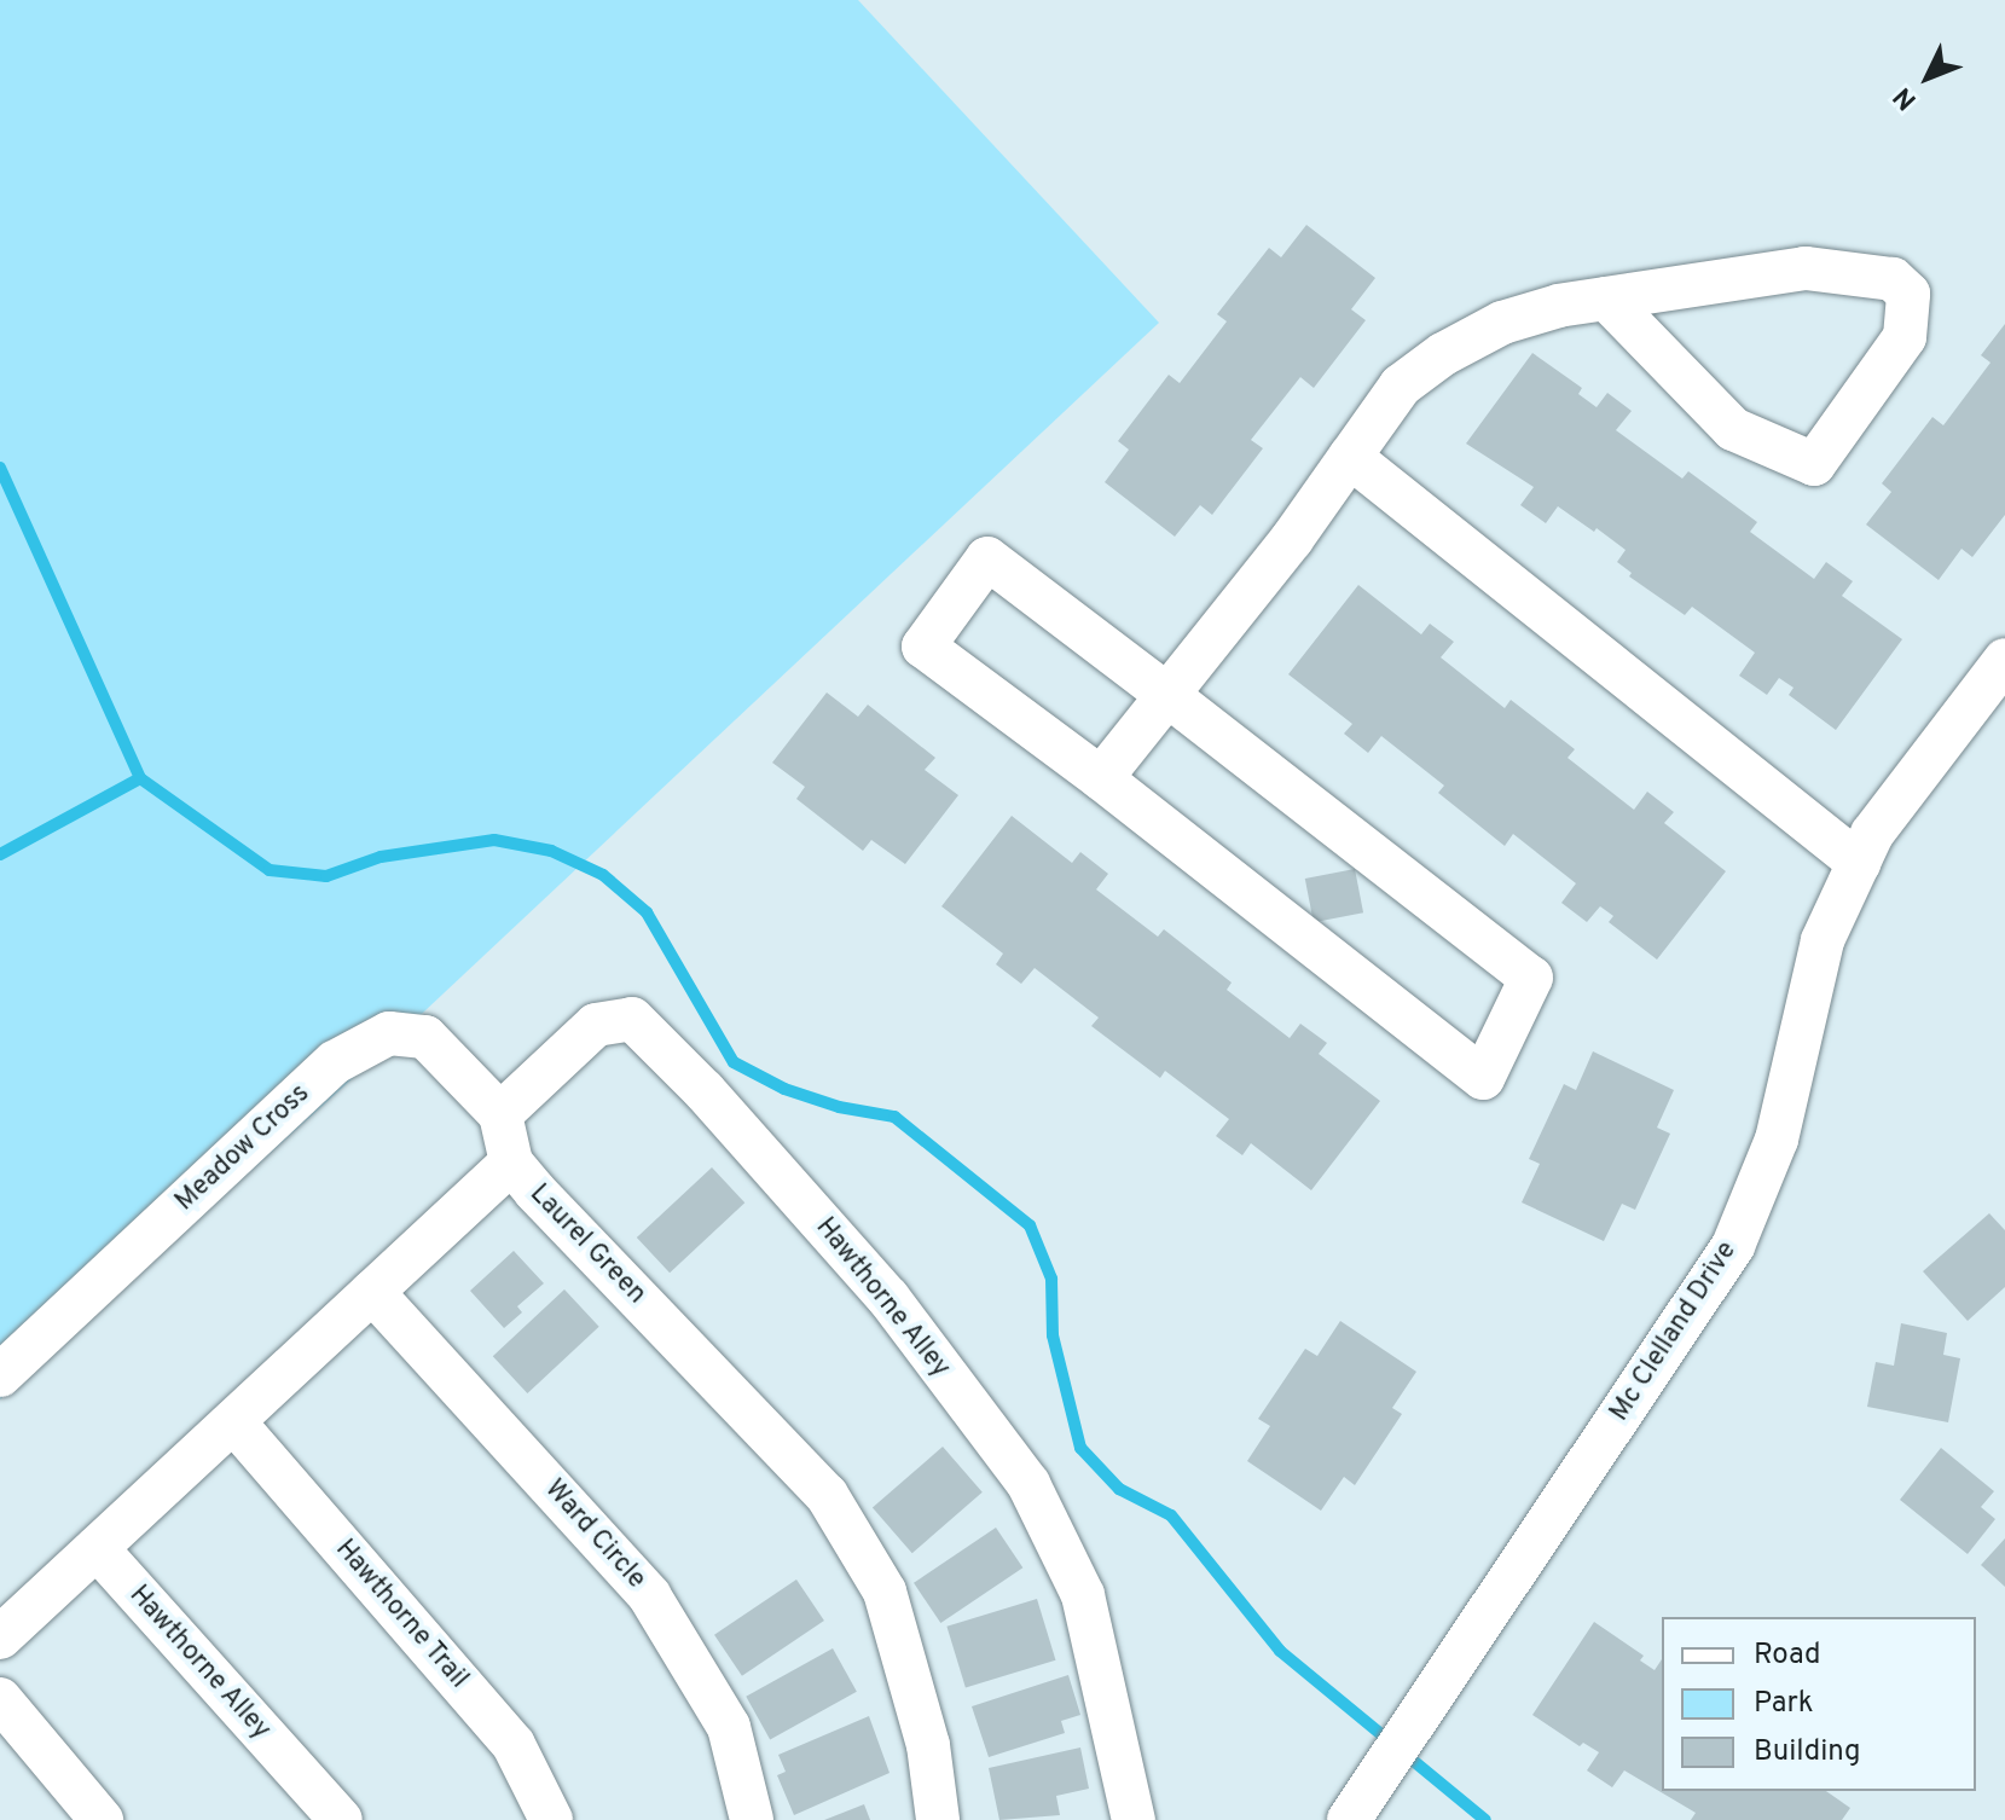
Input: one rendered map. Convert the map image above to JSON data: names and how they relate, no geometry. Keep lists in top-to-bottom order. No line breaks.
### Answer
{"streets":{"street":["Meadow Cross","Laurel Green","Hawthorne Alley","Mc Clelland Drive","Ward Circle","Hawthorne Trail"]},"crossings":[["Meadow Cross","Hawthorne Alley"],["Laurel Green","Hawthorne Alley"],["Laurel Green","Ward Circle"],["Laurel Green","Hawthorne Trail"]],"legend":["Road","Park","Building"],"north":"bottom left"}
